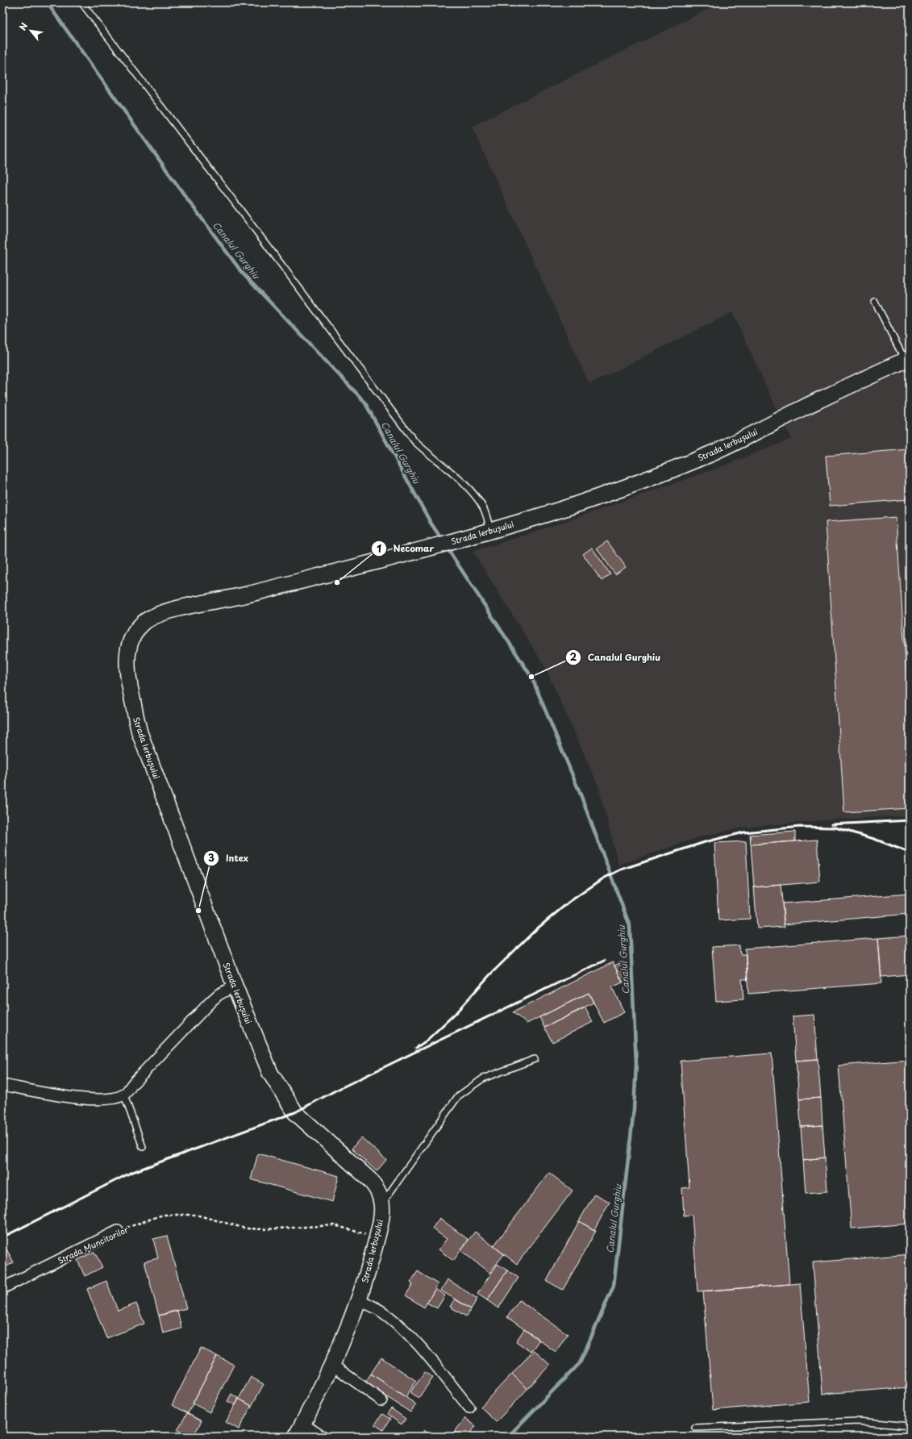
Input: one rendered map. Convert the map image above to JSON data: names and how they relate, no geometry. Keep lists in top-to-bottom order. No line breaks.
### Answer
{"streets":{"main road":["Strada Ierbușului"],"street":["Strada Muncitorilor"]},"crossings":[["Strada Ierbușului","Strada Muncitorilor"]],"water":["Canalul Gurghiu"],"places":["Necomar","Canalul Gurghiu","Intex"],"north":"top left"}
